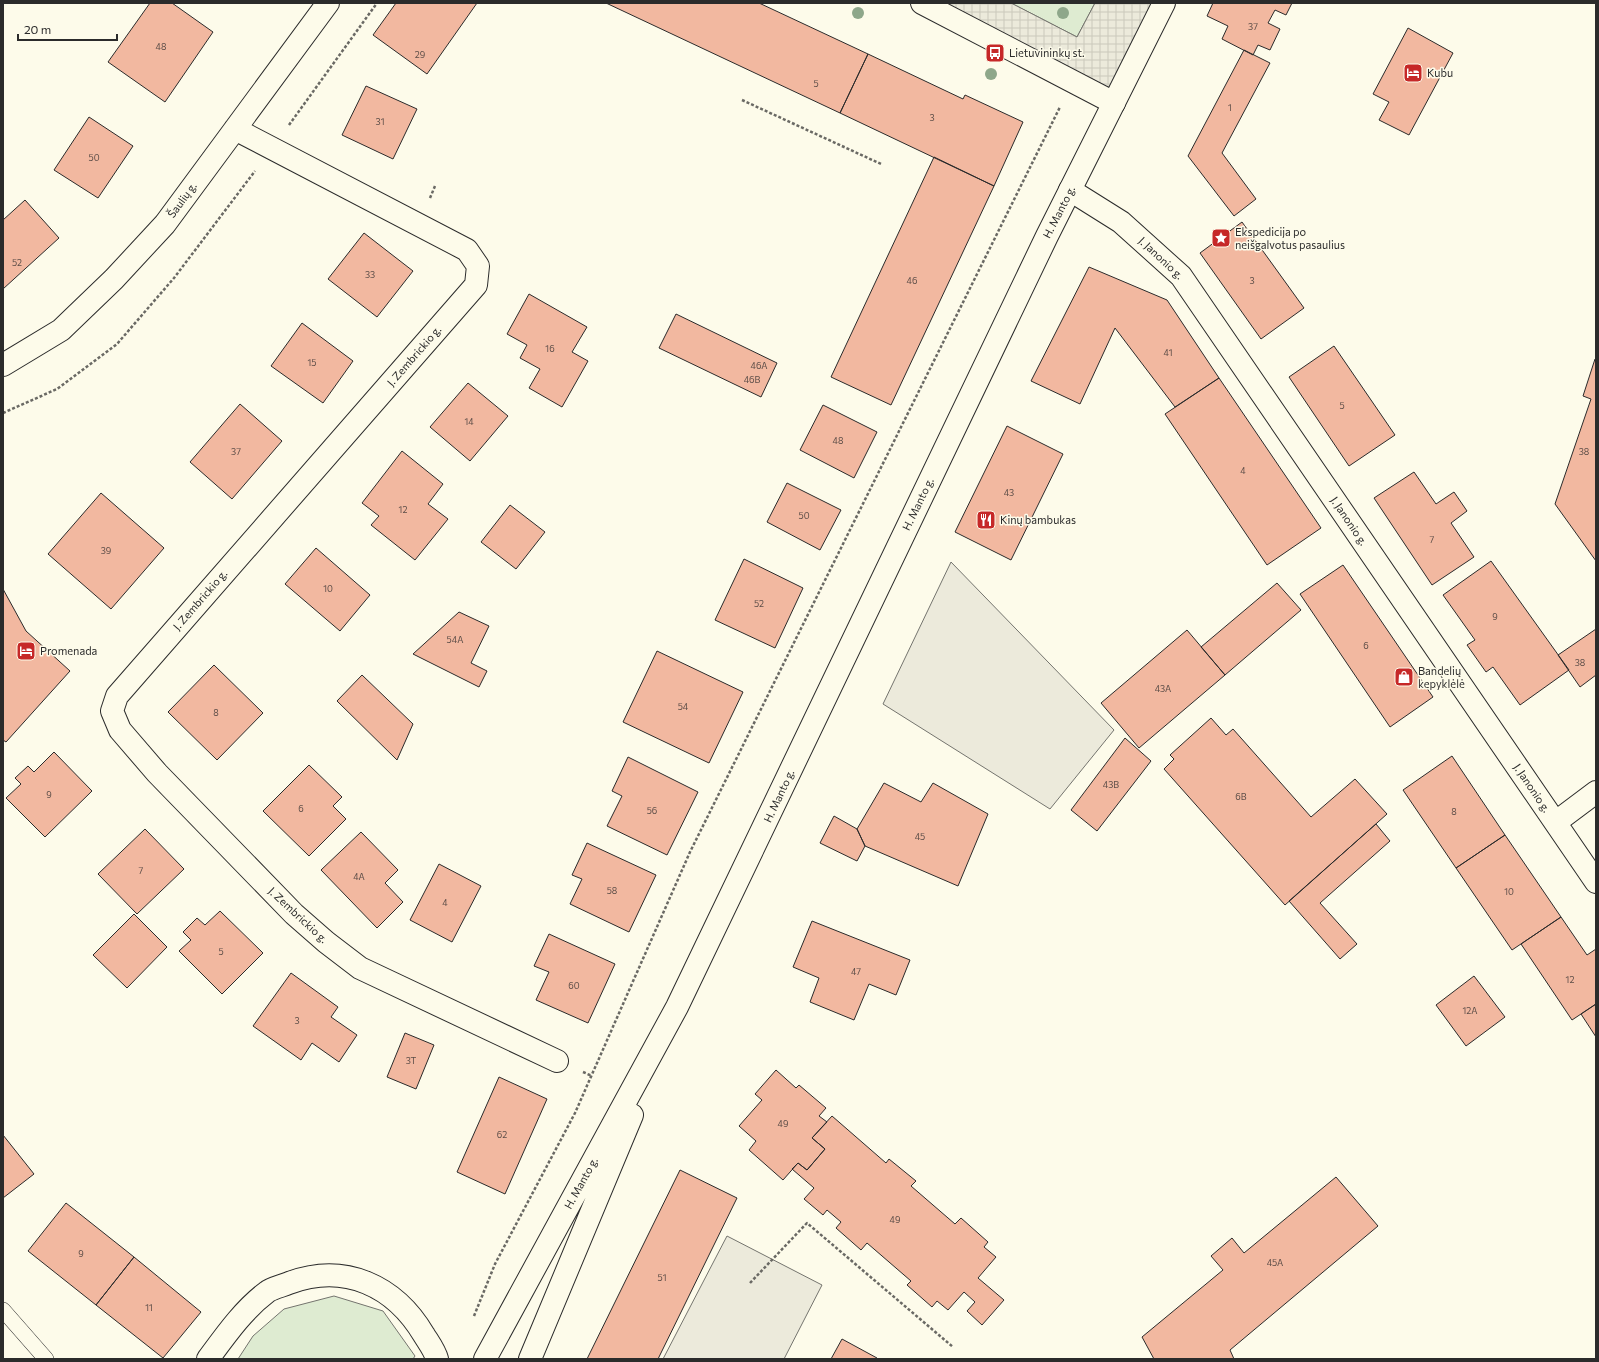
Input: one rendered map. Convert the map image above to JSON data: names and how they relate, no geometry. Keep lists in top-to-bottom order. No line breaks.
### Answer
{"streets":{"street":["Šaulių g.","H. Manto g.","J. Janonio g.","J. Zembrickio g."]},"crossings":[["Šaulių g.","J. Zembrickio g."],["H. Manto g.","J. Janonio g."]],"places":{"bus stop":["Lietuvininkų st."],"hotel":["Kubu","Promenada"],"place":["Ekspedicija po neišgalvotus pasaulius"],"restaurant":["Kinų bambukas"],"shop":["Bandelių kepyklėlė"]},"house_numbers":["37","48","29","5","1","3","31","50","52","33","46","3","16","41","15","46A","46B","5","14","48","37","38","4","43","12","50","7","39","10","52","9","54A","6","38","43A","54","8","43B","9","6B","6","56","8","45","7","4A","58","10","4","5","47","12","60","12A","3","3T","49","62","49","9","45A","51","11"],"scale_bar":"20 m"}
